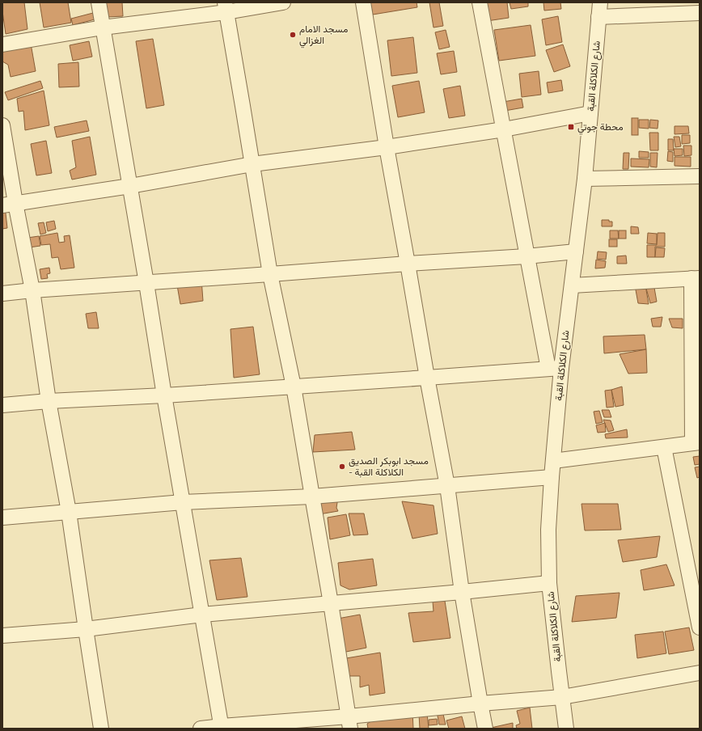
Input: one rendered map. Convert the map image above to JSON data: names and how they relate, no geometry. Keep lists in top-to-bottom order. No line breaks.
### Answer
{"streets":{"street":["شارع الكلاكلة القبة"]},"places":{"other":["مسجد الامام الغزالي","مسجد ابوبكر الصديق - الكلاكلة القبة"],"transit":["محطة جوتي"]}}
